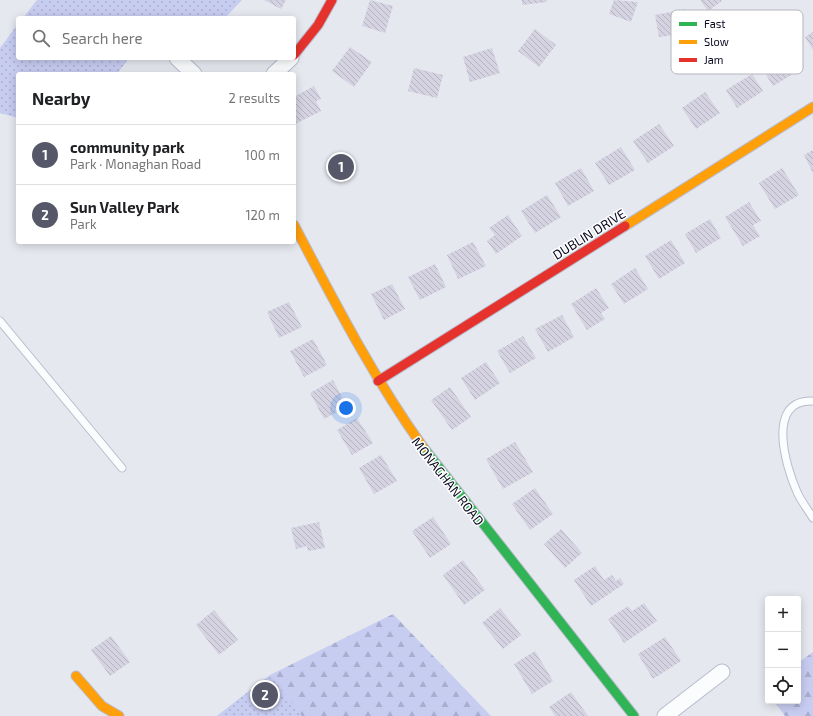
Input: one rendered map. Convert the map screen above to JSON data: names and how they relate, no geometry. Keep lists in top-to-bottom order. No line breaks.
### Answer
{"streets":{"street":["DUBLIN DRIVE","MONAGHAN ROAD"]},"crossings":[["DUBLIN DRIVE","MONAGHAN ROAD"]],"legend":["Fast","Slow","Jam"],"page":{"search":"Search here","heading":["Nearby","2 results"],"list":[{"mark":"1","name":"community park","note":"Park · Monaghan Road","value":"100 m"},{"mark":"2","name":"Sun Valley Park","note":"Park","value":"120 m"}],"pins":["1","2"],"map_buttons":["+","−"]}}
